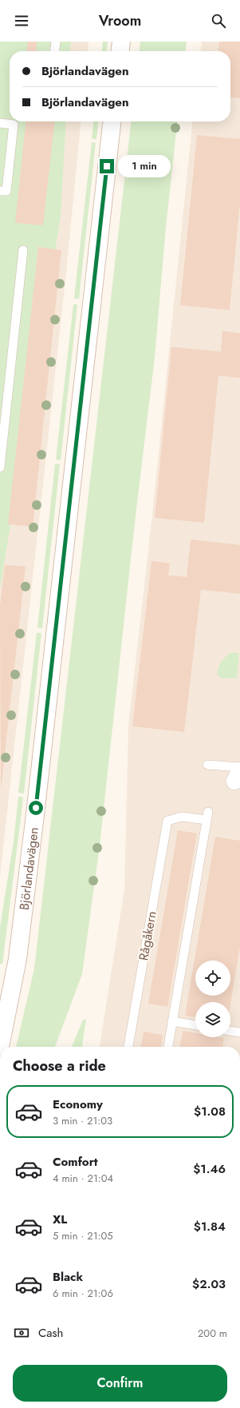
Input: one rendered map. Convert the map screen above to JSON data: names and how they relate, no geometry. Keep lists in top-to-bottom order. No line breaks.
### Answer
{"streets":{"street":["Björlandavägen"],"lane":["Rågåkern"]},"page":{"header":"Vroom","banner":["Björlandavägen","Björlandavägen"],"bubble":"1 min","heading":"Choose a ride","list":[{"name":"Economy","note":"3 min · 21:03","value":"$1.08"},{"name":"Comfort","note":"4 min · 21:04","value":"$1.46"},{"name":"XL","note":"5 min · 21:05","value":"$1.84"},{"name":"Black","note":"6 min · 21:06","value":"$2.03"}],"pay":["Cash","200 m"],"buttons":"Confirm"}}
